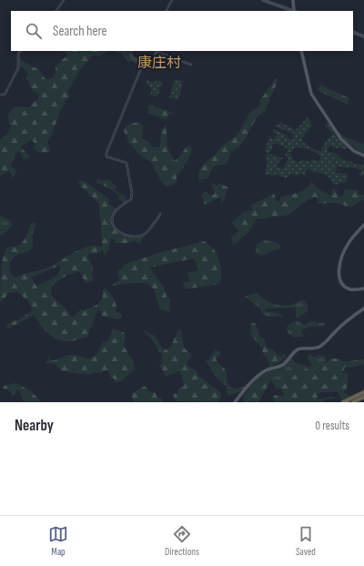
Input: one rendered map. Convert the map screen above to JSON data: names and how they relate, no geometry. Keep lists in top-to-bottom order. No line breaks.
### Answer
{"districts":["康庄村"],"page":{"search":"Search here","heading":["Nearby","0 results"],"nav":["Map","Directions","Saved"]}}
